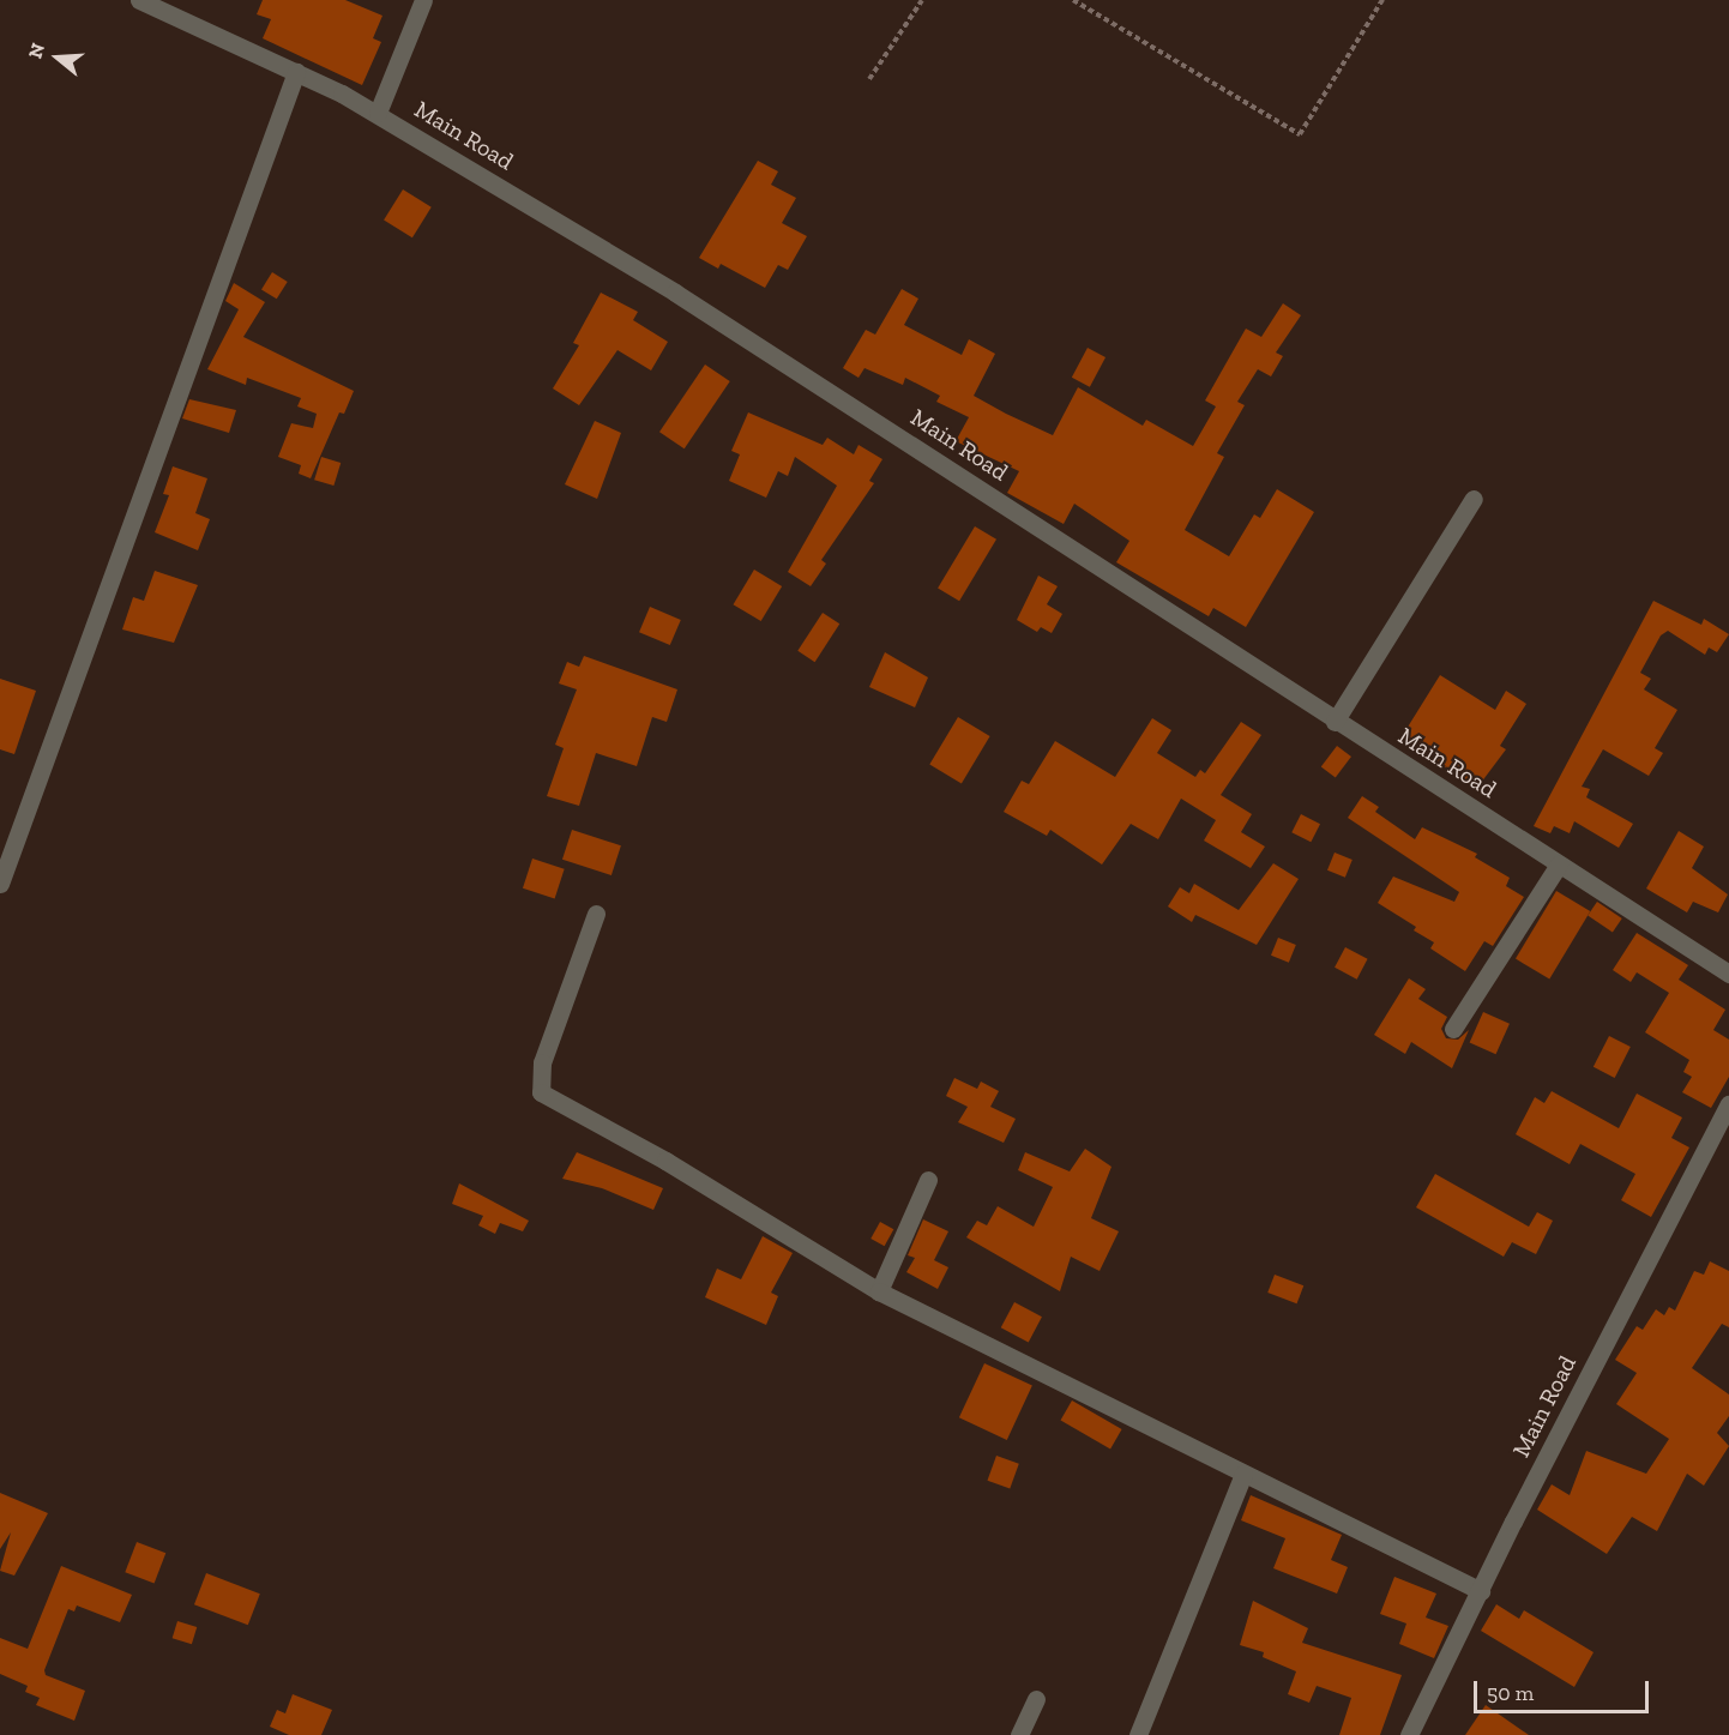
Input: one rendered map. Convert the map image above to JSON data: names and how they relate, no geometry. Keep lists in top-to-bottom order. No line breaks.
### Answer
{"streets":{"street":["Main Road"]},"scale_bar":"50 m","north":"left"}
